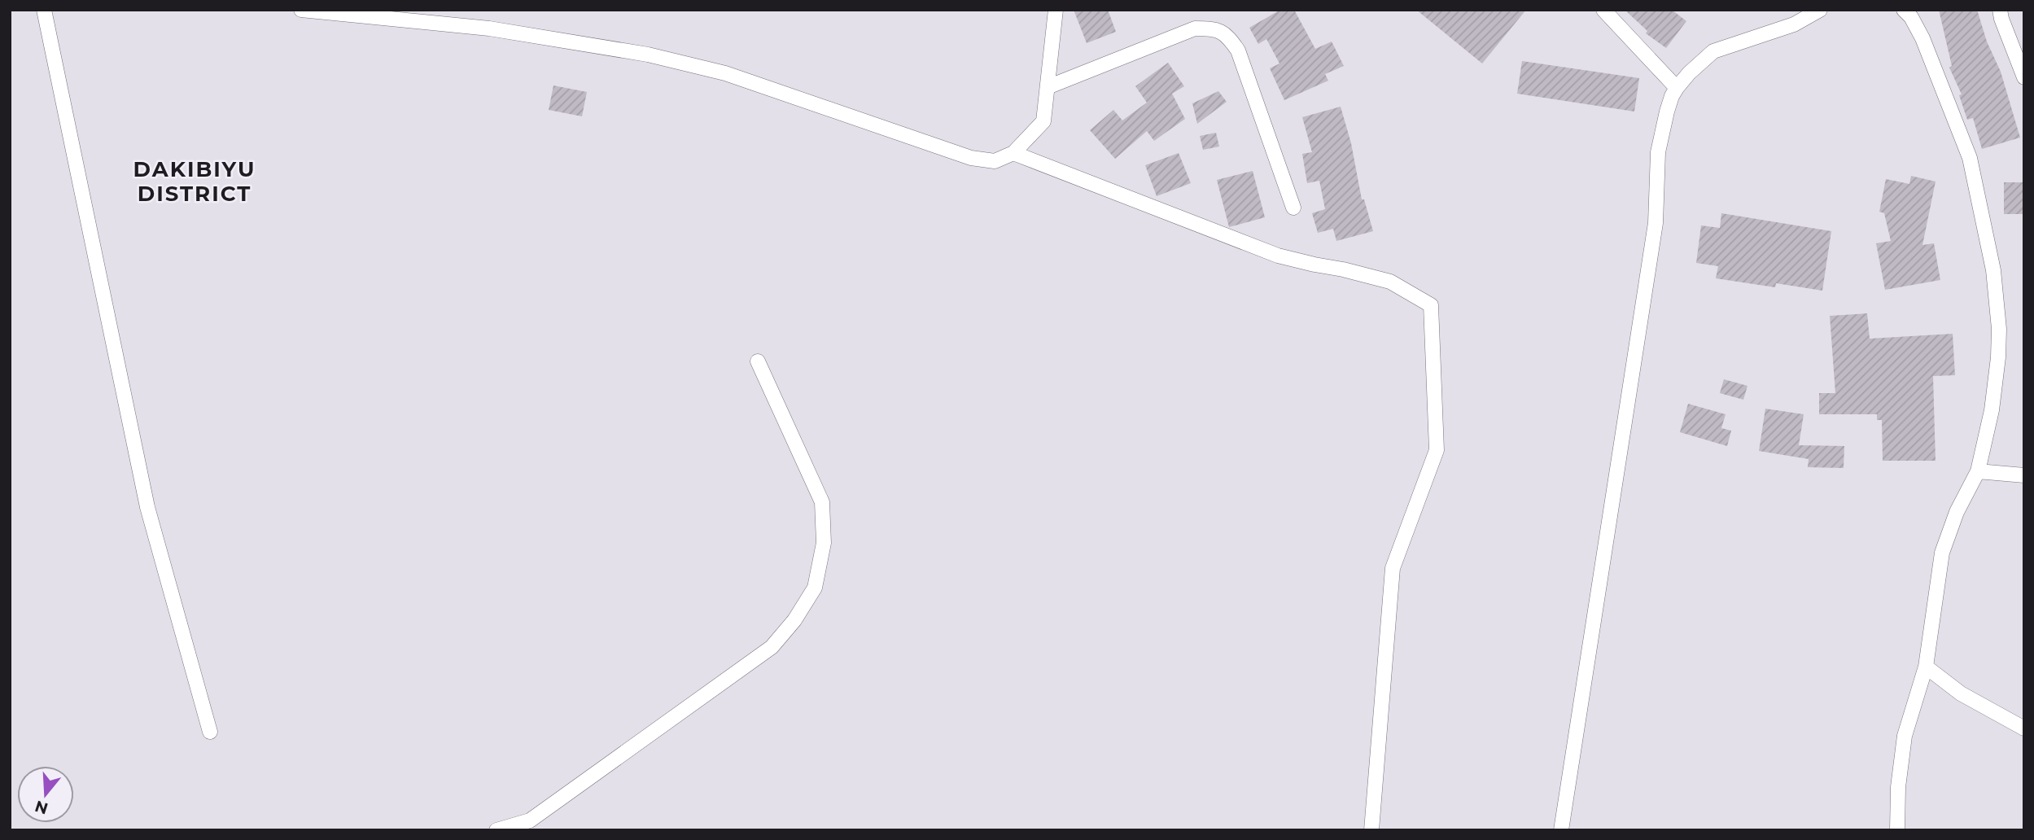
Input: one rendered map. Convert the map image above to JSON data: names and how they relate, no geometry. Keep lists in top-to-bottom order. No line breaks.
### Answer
{"districts":["DAKIBIYU DISTRICT"],"north":"bottom"}
